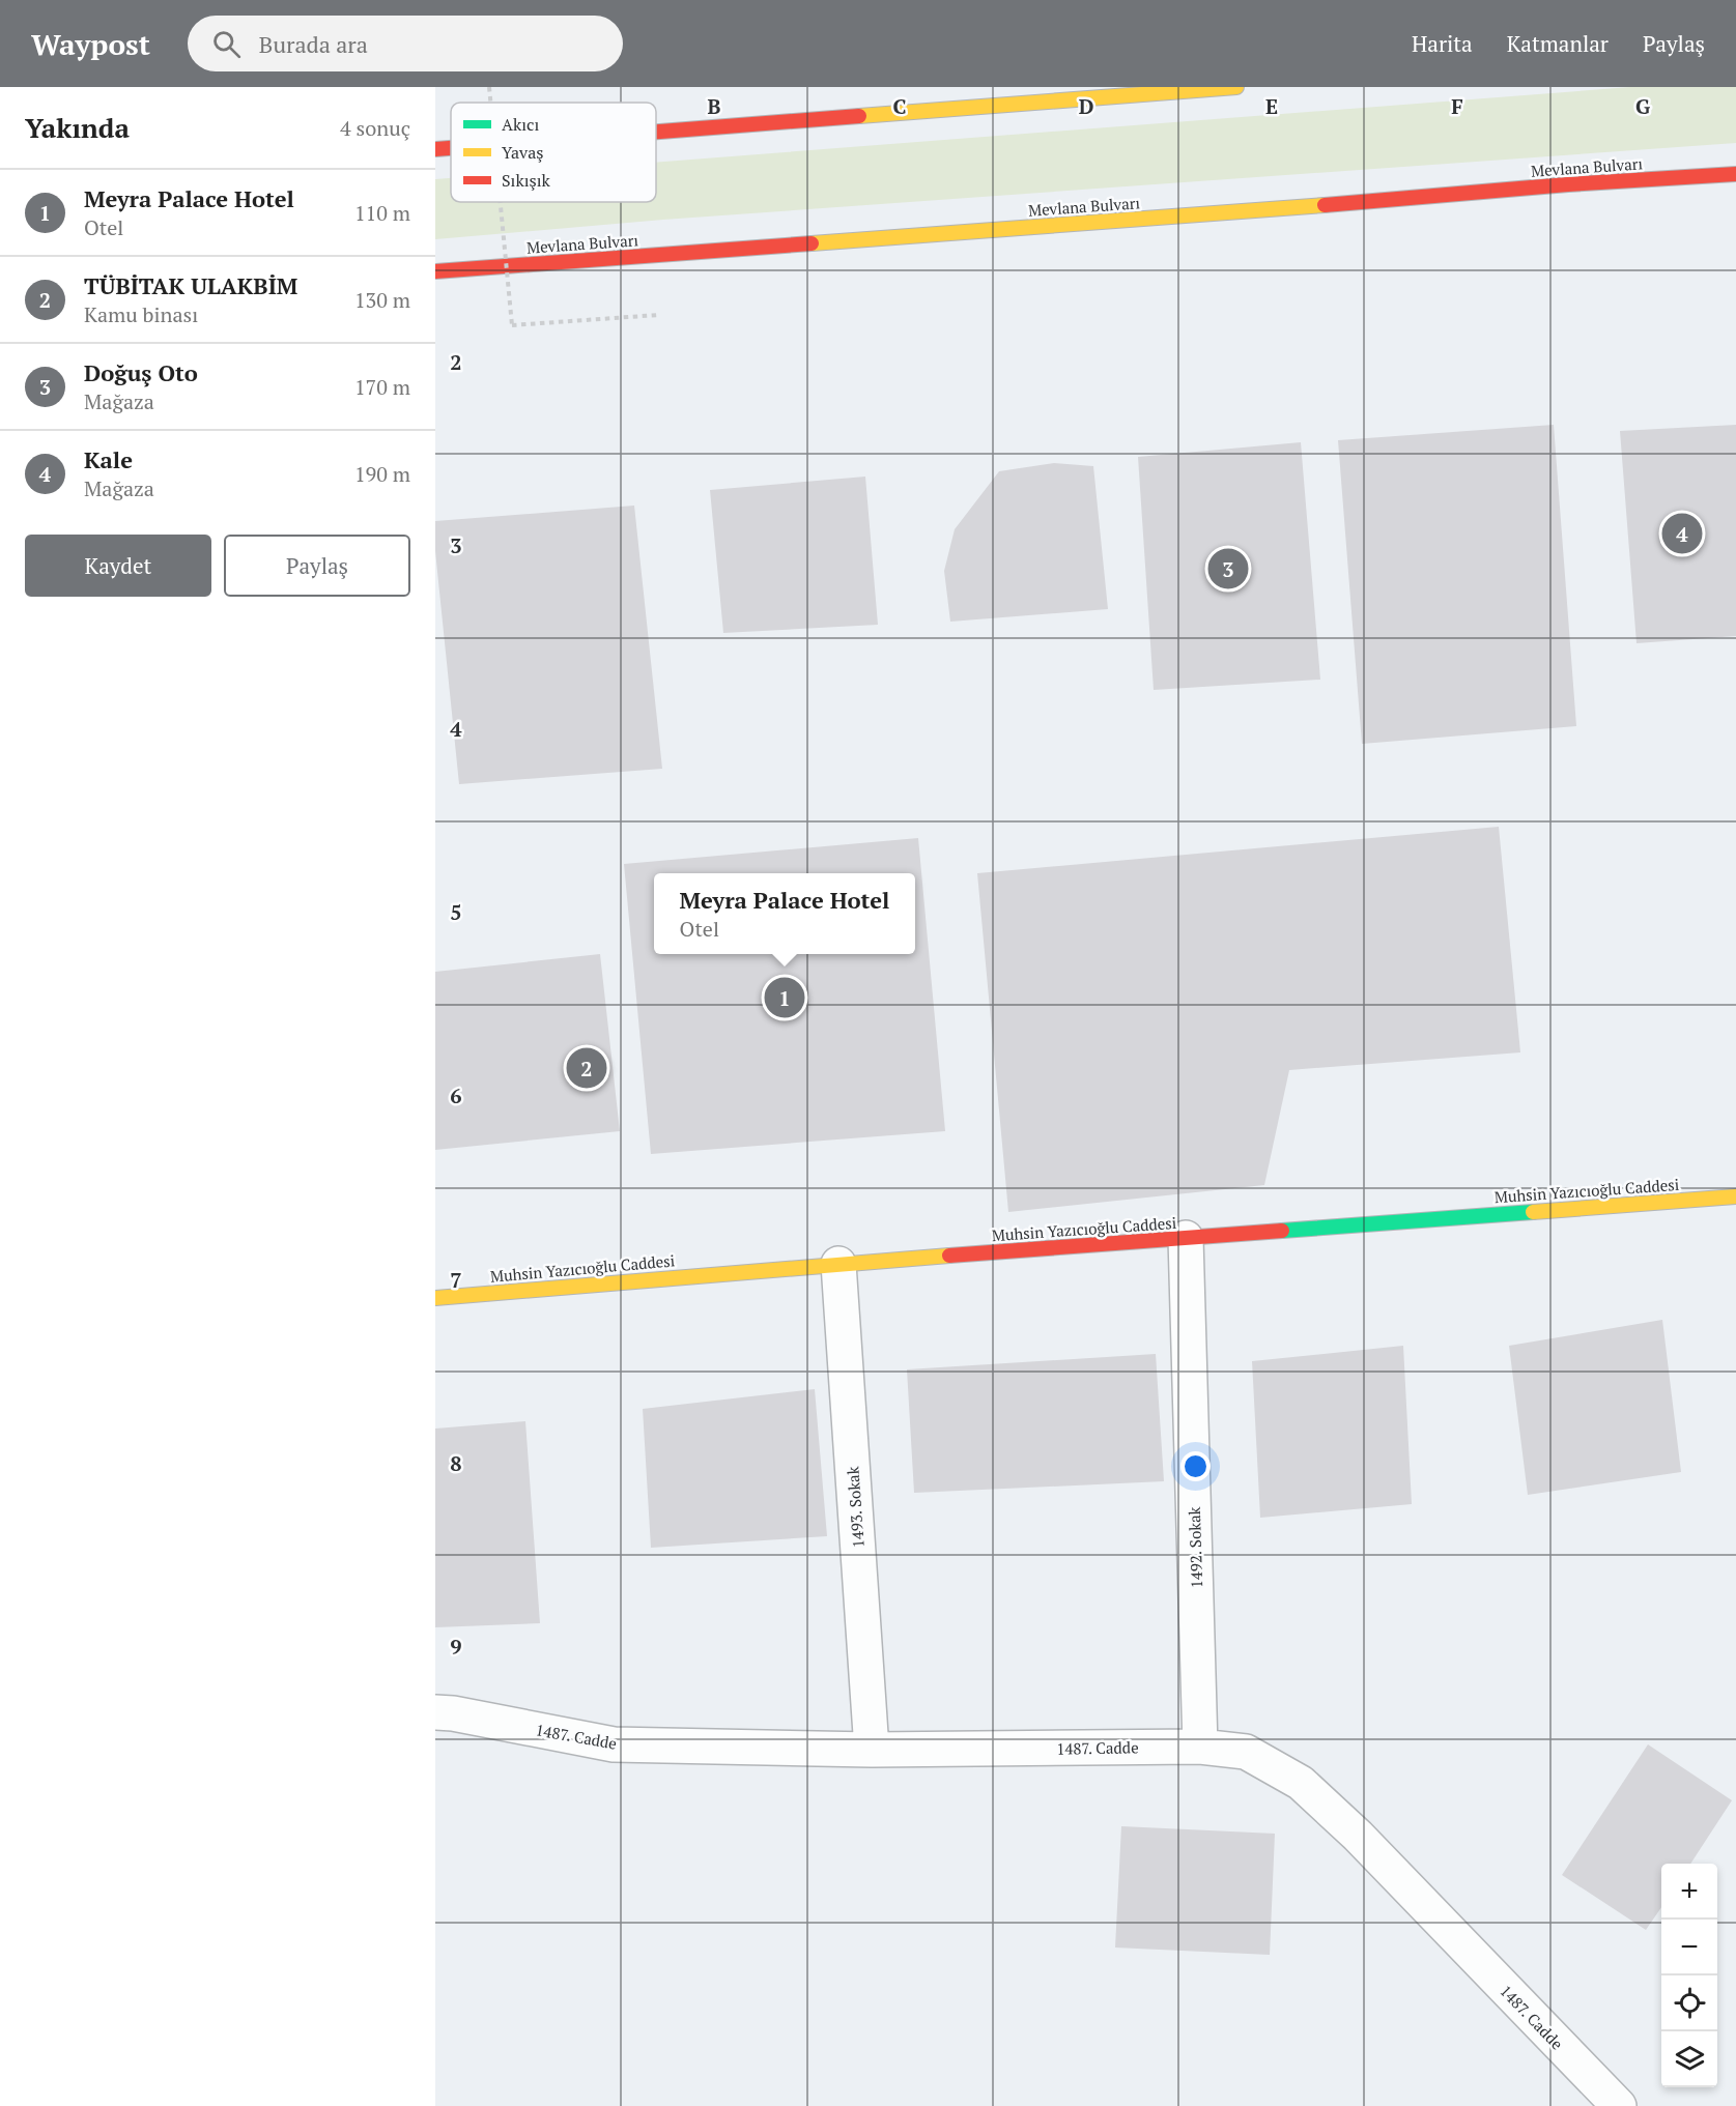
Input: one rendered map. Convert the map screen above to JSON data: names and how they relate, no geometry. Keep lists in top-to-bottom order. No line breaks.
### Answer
{"streets":{"main road":["Mevlana Bulvarı","Muhsin Yazıcıoğlu Caddesi"],"street":["1493. Sokak","1492. Sokak","1487. Cadde"]},"crossings":[["Muhsin Yazıcıoğlu Caddesi","1493. Sokak"],["Muhsin Yazıcıoğlu Caddesi","1492. Sokak"],["1493. Sokak","1487. Cadde"],["1492. Sokak","1487. Cadde"]],"legend":["Akıcı","Yavaş","Sıkışık"],"page":{"header":"Waypost","search":"Burada ara","nav":["Harita","Katmanlar","Paylaş"],"heading":["Yakında","4 sonuç"],"list":[{"mark":"1","name":"Meyra Palace Hotel","note":"Otel","value":"110 m"},{"mark":"2","name":"TÜBİTAK ULAKBİM","note":"Kamu binası","value":"130 m"},{"mark":"3","name":"Doğuş Oto","note":"Mağaza","value":"170 m"},{"mark":"4","name":"Kale","note":"Mağaza","value":"190 m"}],"pins":["4","3","1","2"],"buttons":["Kaydet","Paylaş"],"popup":["Meyra Palace Hotel","Otel"],"map_buttons":["+","−"]},"grid":{"columns":["B","C","D","E","F","G"],"rows":["2","3","4","5","6","7","8","9"]}}
